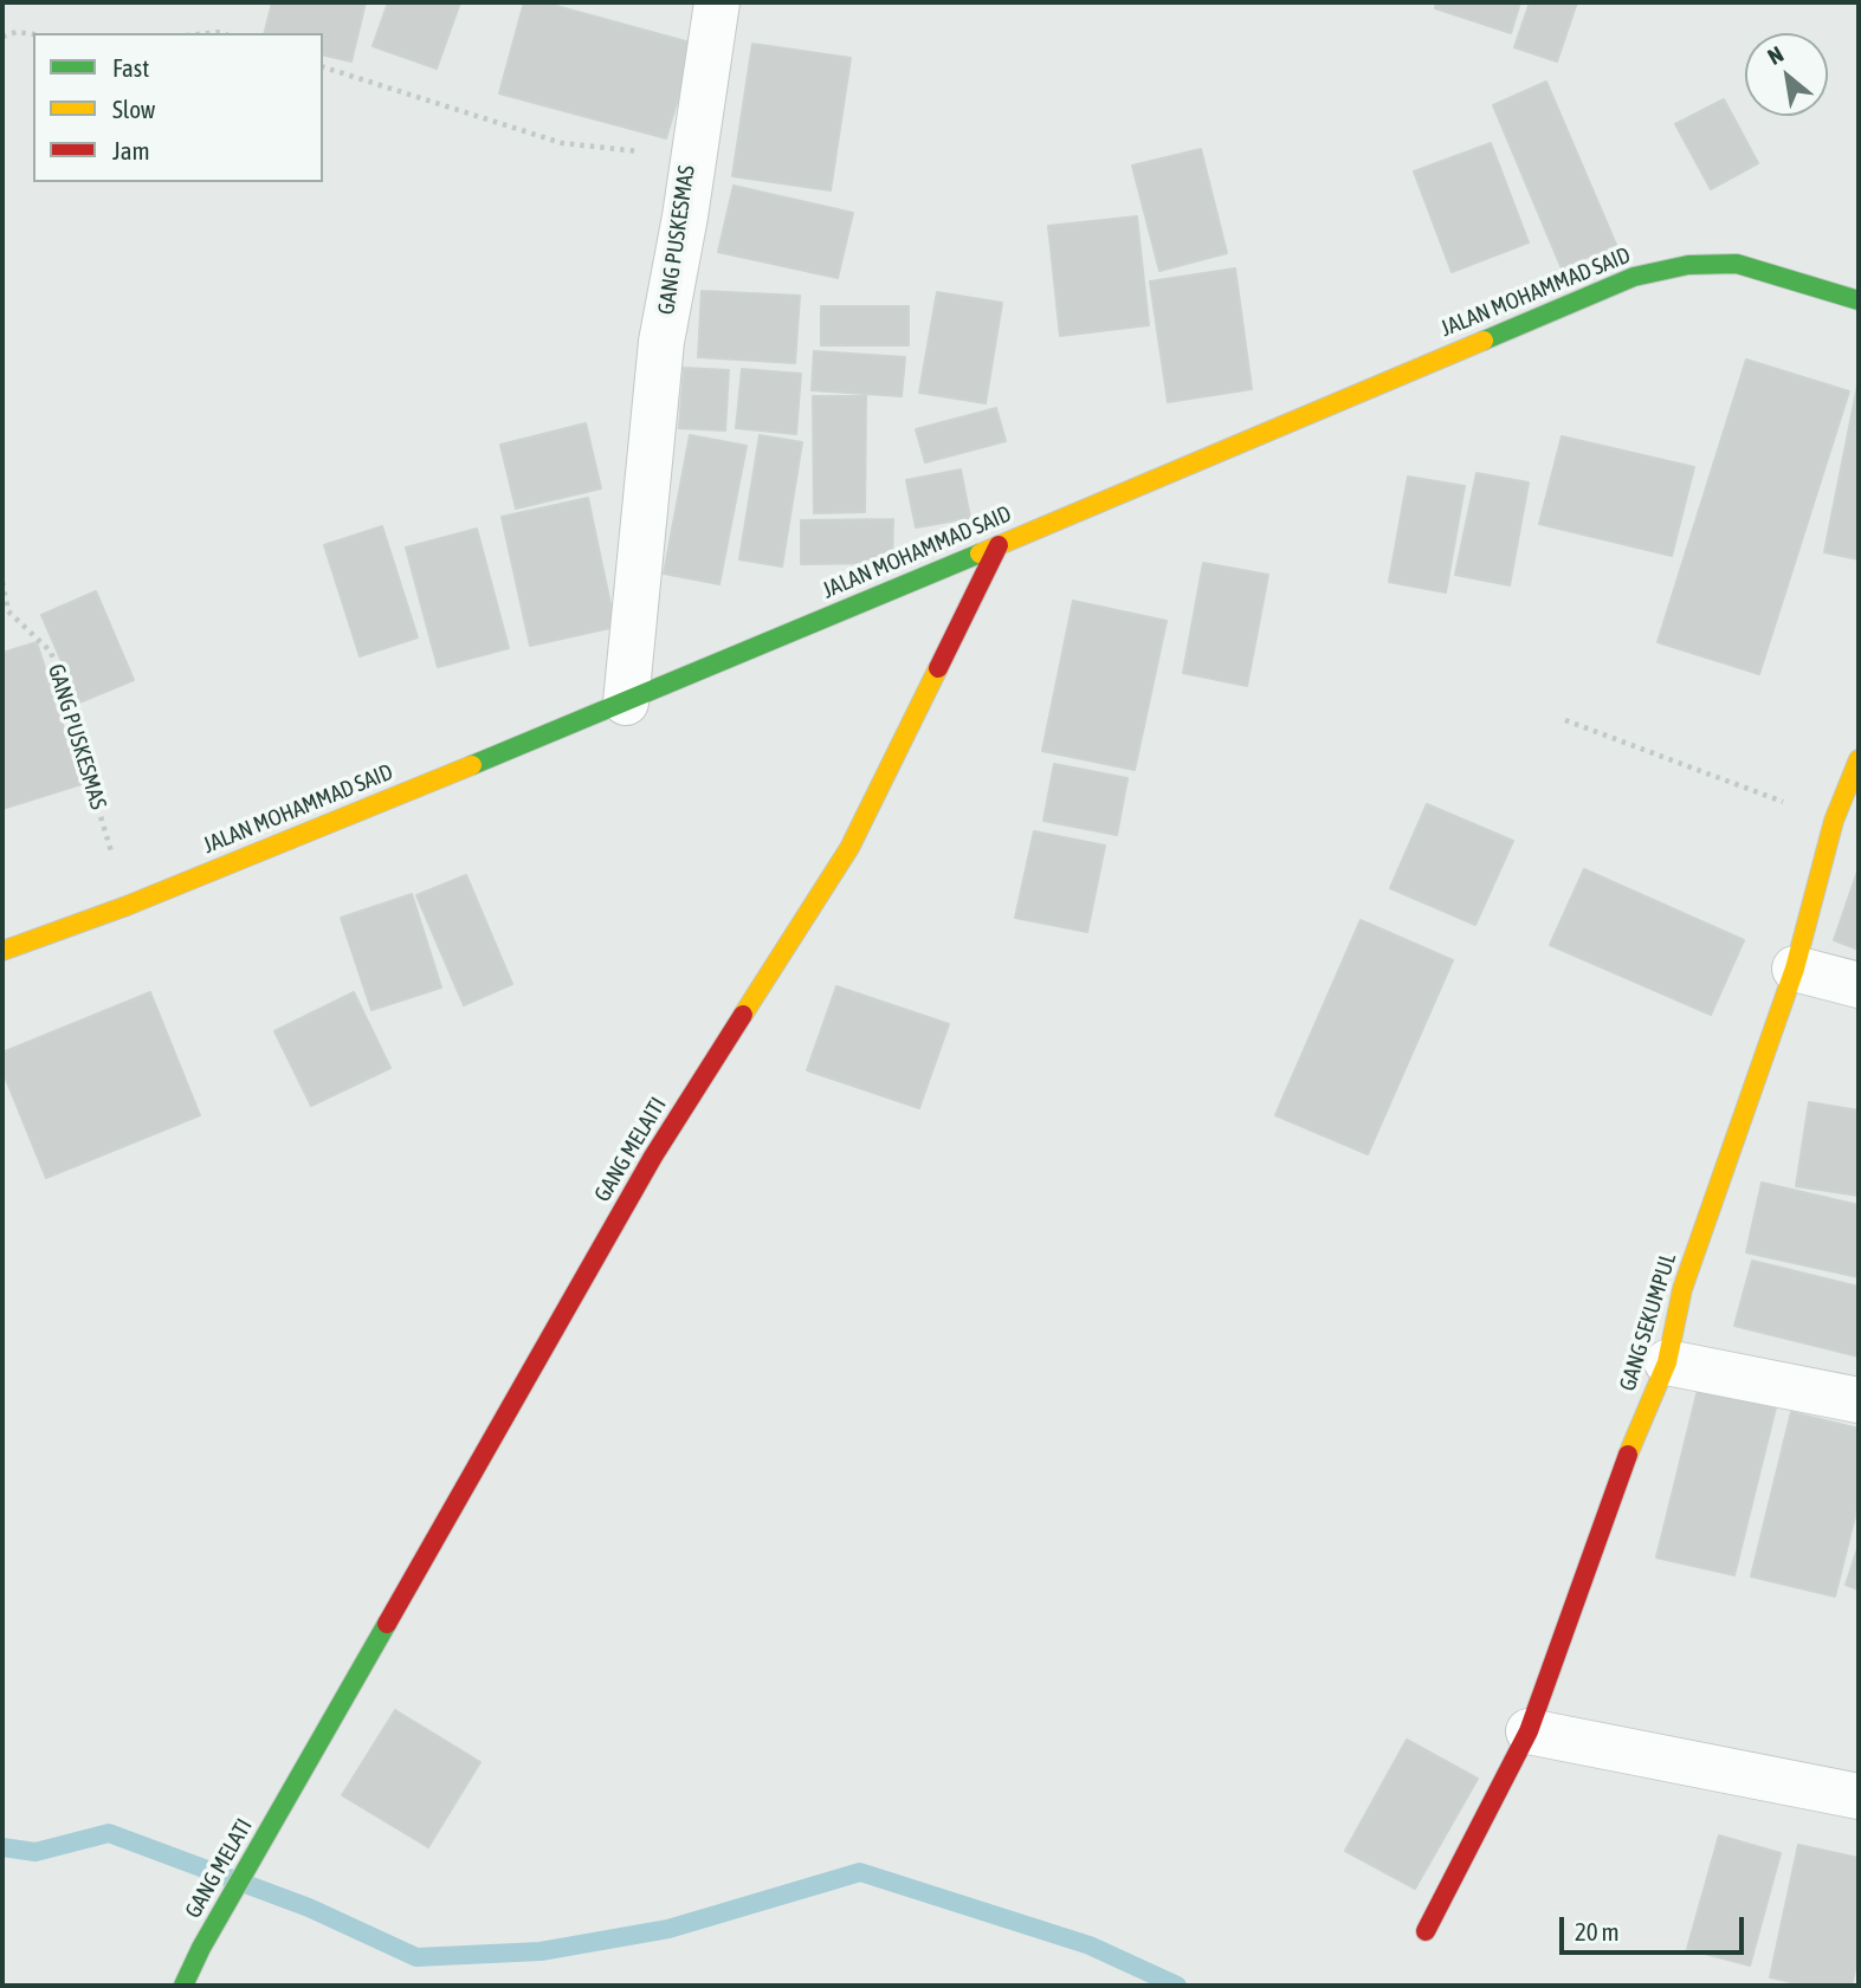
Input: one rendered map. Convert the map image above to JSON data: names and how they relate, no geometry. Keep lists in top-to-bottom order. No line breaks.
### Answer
{"streets":{"street":["GANG PUSKESMAS","JALAN MOHAMMAD SAID","GANG MELAITI","GANG SEKUMPUL","GANG MELATI"]},"crossings":[["GANG PUSKESMAS","JALAN MOHAMMAD SAID"],["JALAN MOHAMMAD SAID","GANG MELAITI"],["GANG MELAITI","GANG MELATI"]],"legend":["Fast","Slow","Jam"],"scale_bar":"20 m","north":"top left"}
